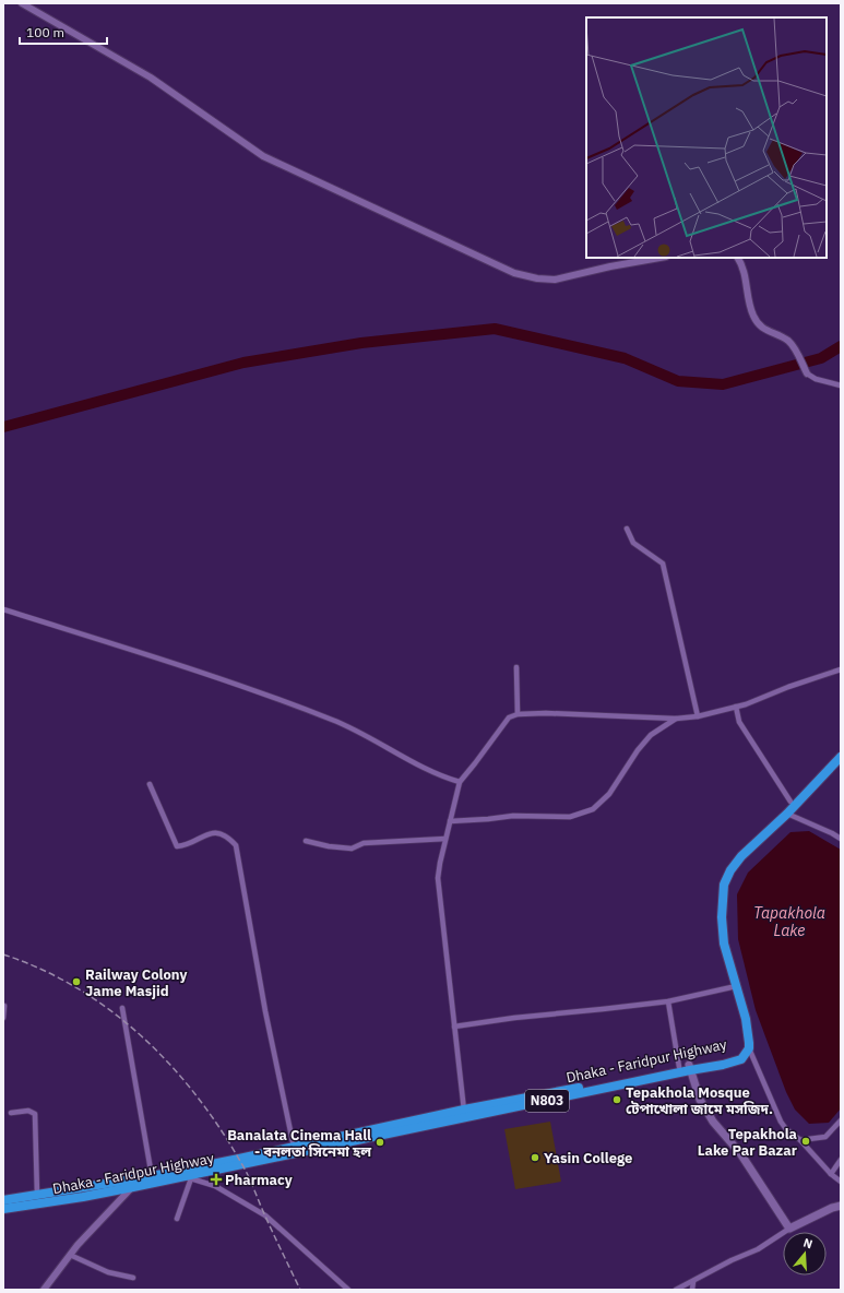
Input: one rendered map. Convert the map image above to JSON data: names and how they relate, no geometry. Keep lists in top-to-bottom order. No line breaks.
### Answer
{"streets":{"highway":["Dhaka - Faridpur Highway","N803"]},"water":["Tapakhola Lake"],"places":{"other":["Railway Colony Jame Masjid","Tepakhola Mosque টেপাখোলা জামে মসজিদ.","Tepakhola Lake Par Bazar","Banalata Cinema Hall - বনলতা সিনেমা হল","Yasin College"],"health":["Pharmacy"]},"scale_bar":"100 m","north":"top"}
